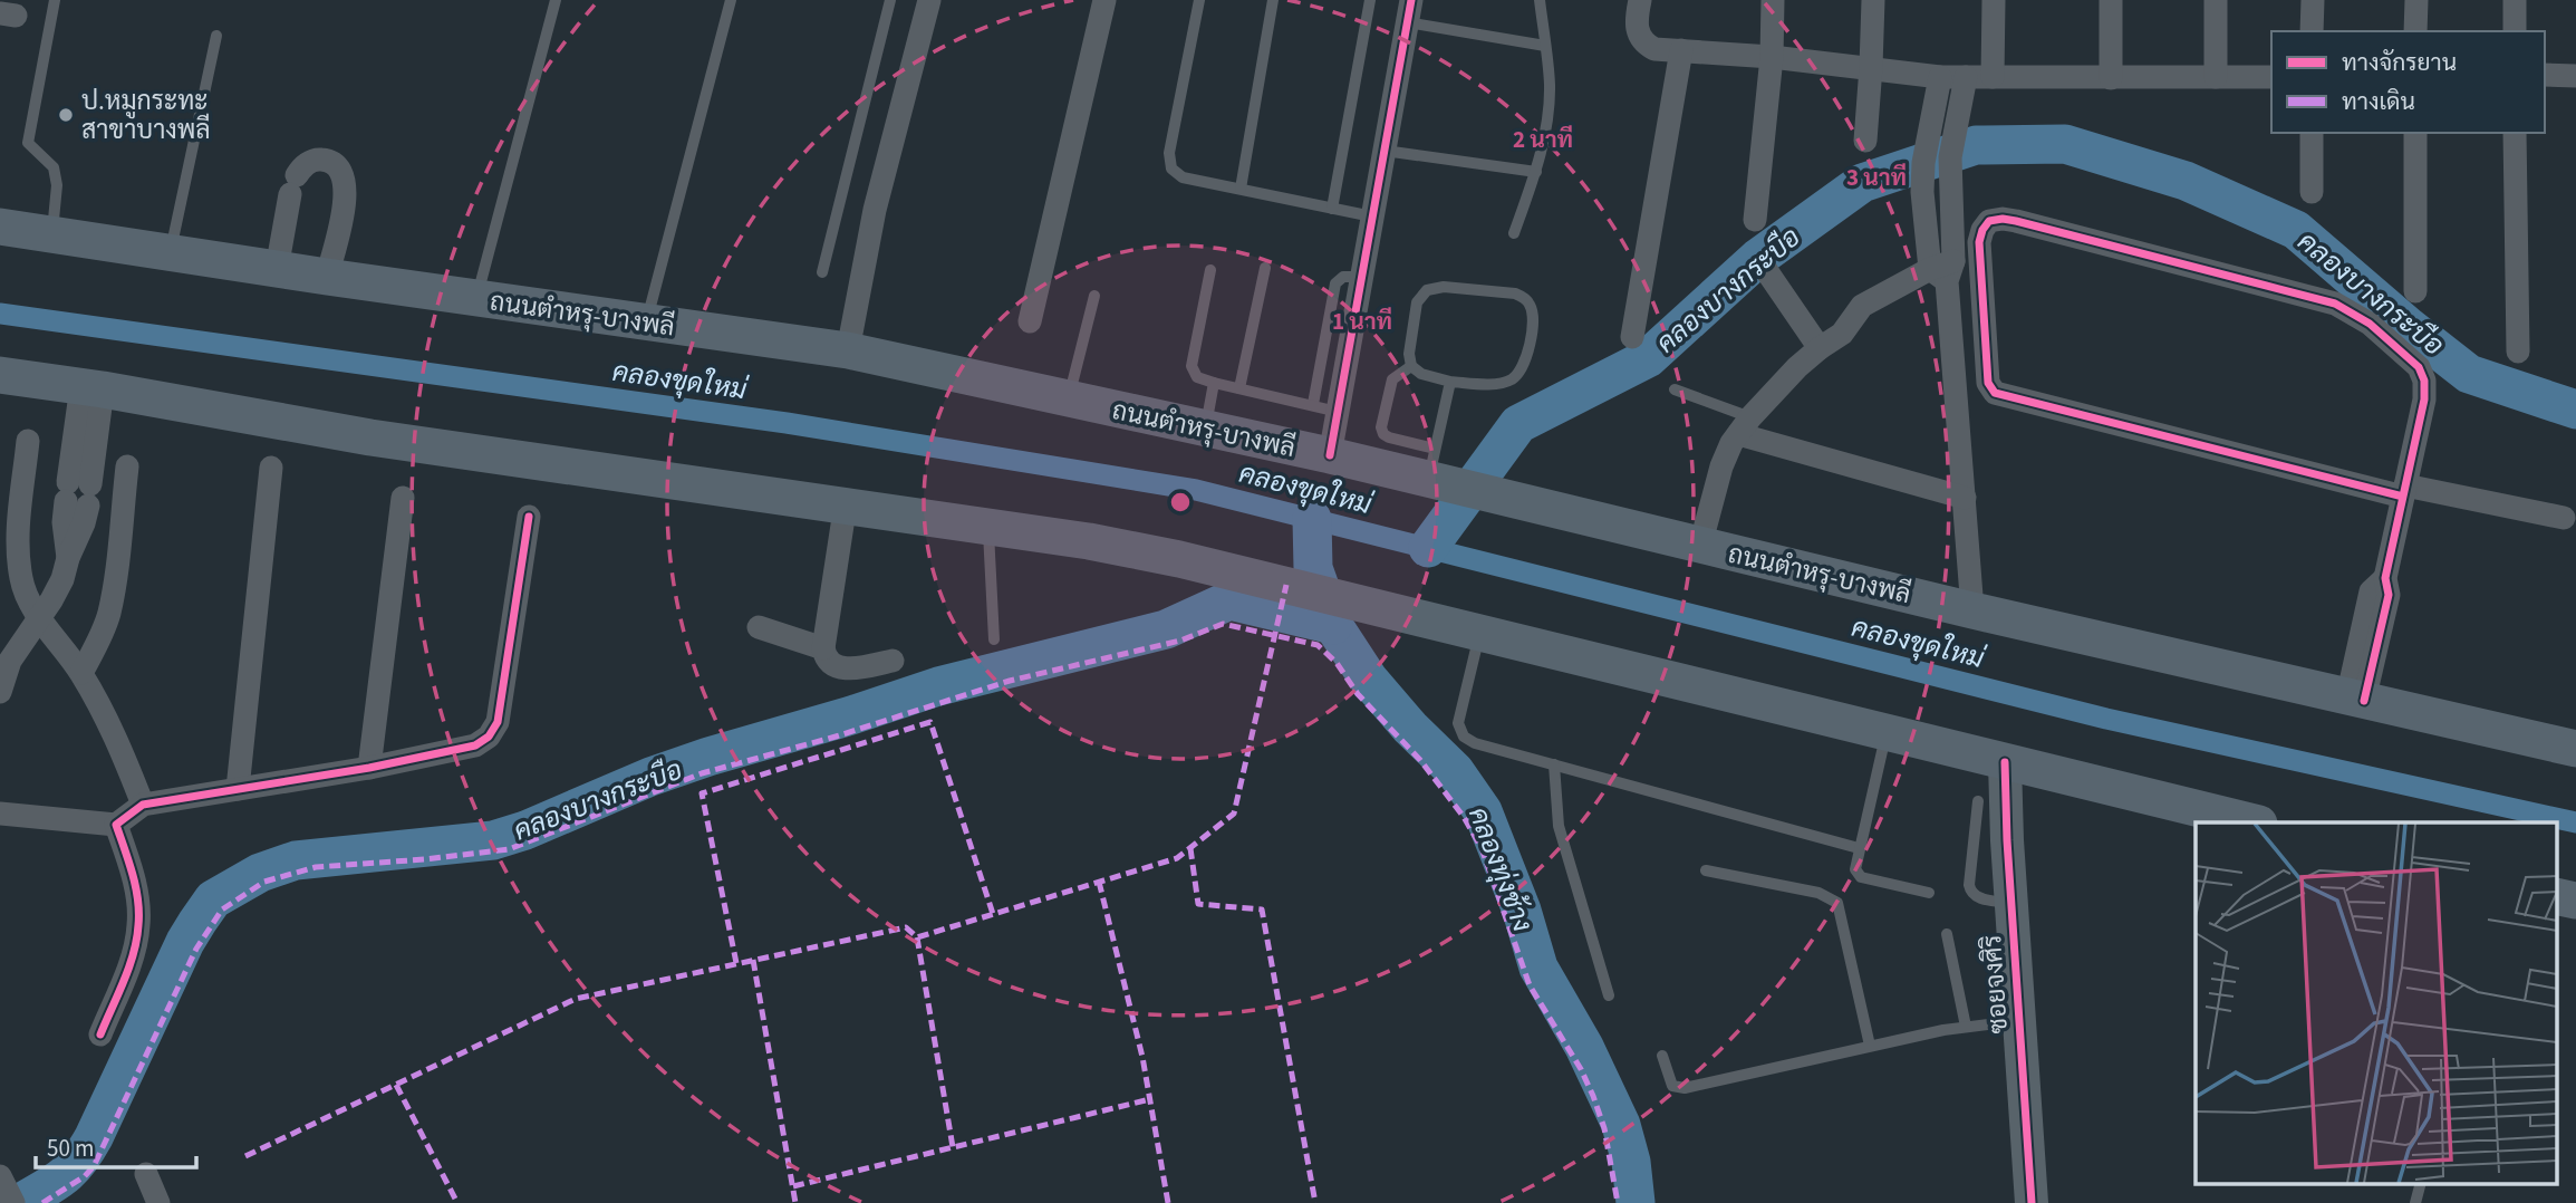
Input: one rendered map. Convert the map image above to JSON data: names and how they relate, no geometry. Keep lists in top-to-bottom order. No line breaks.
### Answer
{"streets":{"main road":["ถนนตำหรุ-บางพลี"],"street":["ซอยจงศิริ"]},"water":["คลองบางกระบือ","คลองขุดใหม่","คลองทุ่งช้าง"],"places":["ป.หมูกระทะ สาขาบางพลี"],"legend":["ทางจักรยาน","ทางเดิน"],"scale_bar":"50 m","rings":["2 นาที","3 นาที","1 นาที"]}
